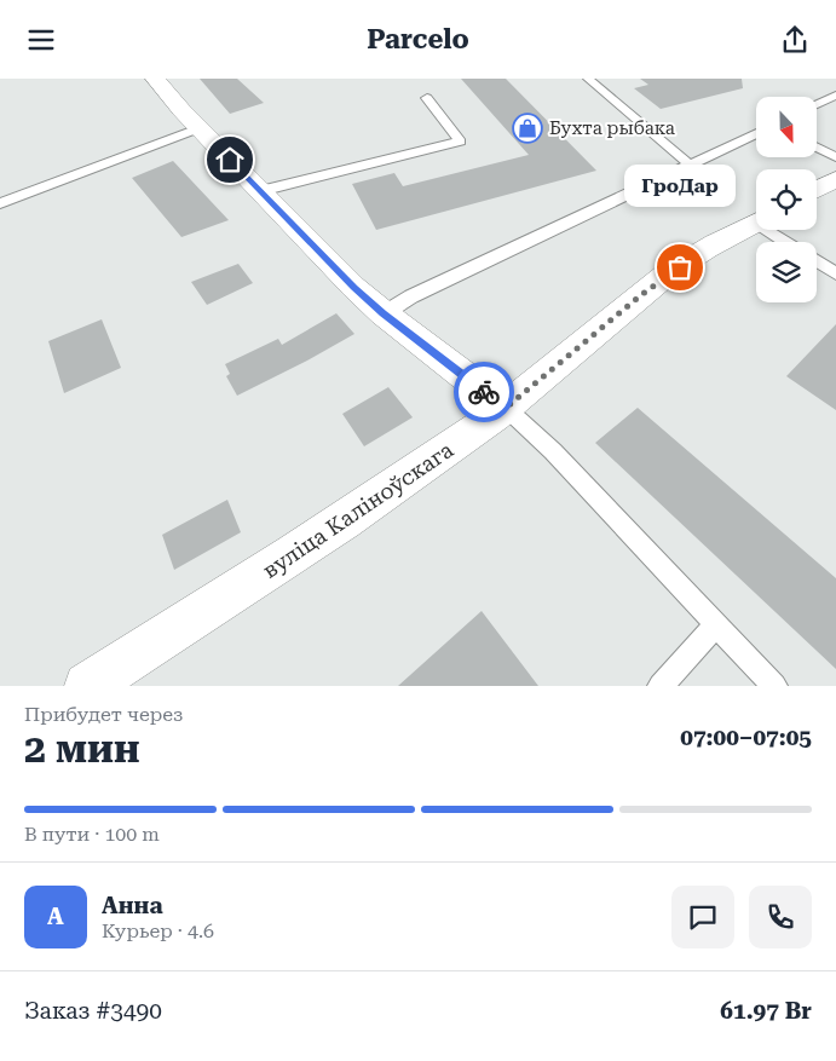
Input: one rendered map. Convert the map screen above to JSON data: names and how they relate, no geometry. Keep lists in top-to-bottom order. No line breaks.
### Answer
{"streets":{"main road":["вуліца Каліноўскага"]},"places":{"shop":["Бухта рыбака"],"other":["ГроДар"]},"north":"bottom","page":{"header":"Parcelo","bubble":"ГроДар","heading":["2 мин","Прибудет через","07:00–07:05"],"panel":["Анна","Курьер · 4.6","Заказ #3490","61.97 Br"],"bar":"В пути · 100 m","round":"А"}}
